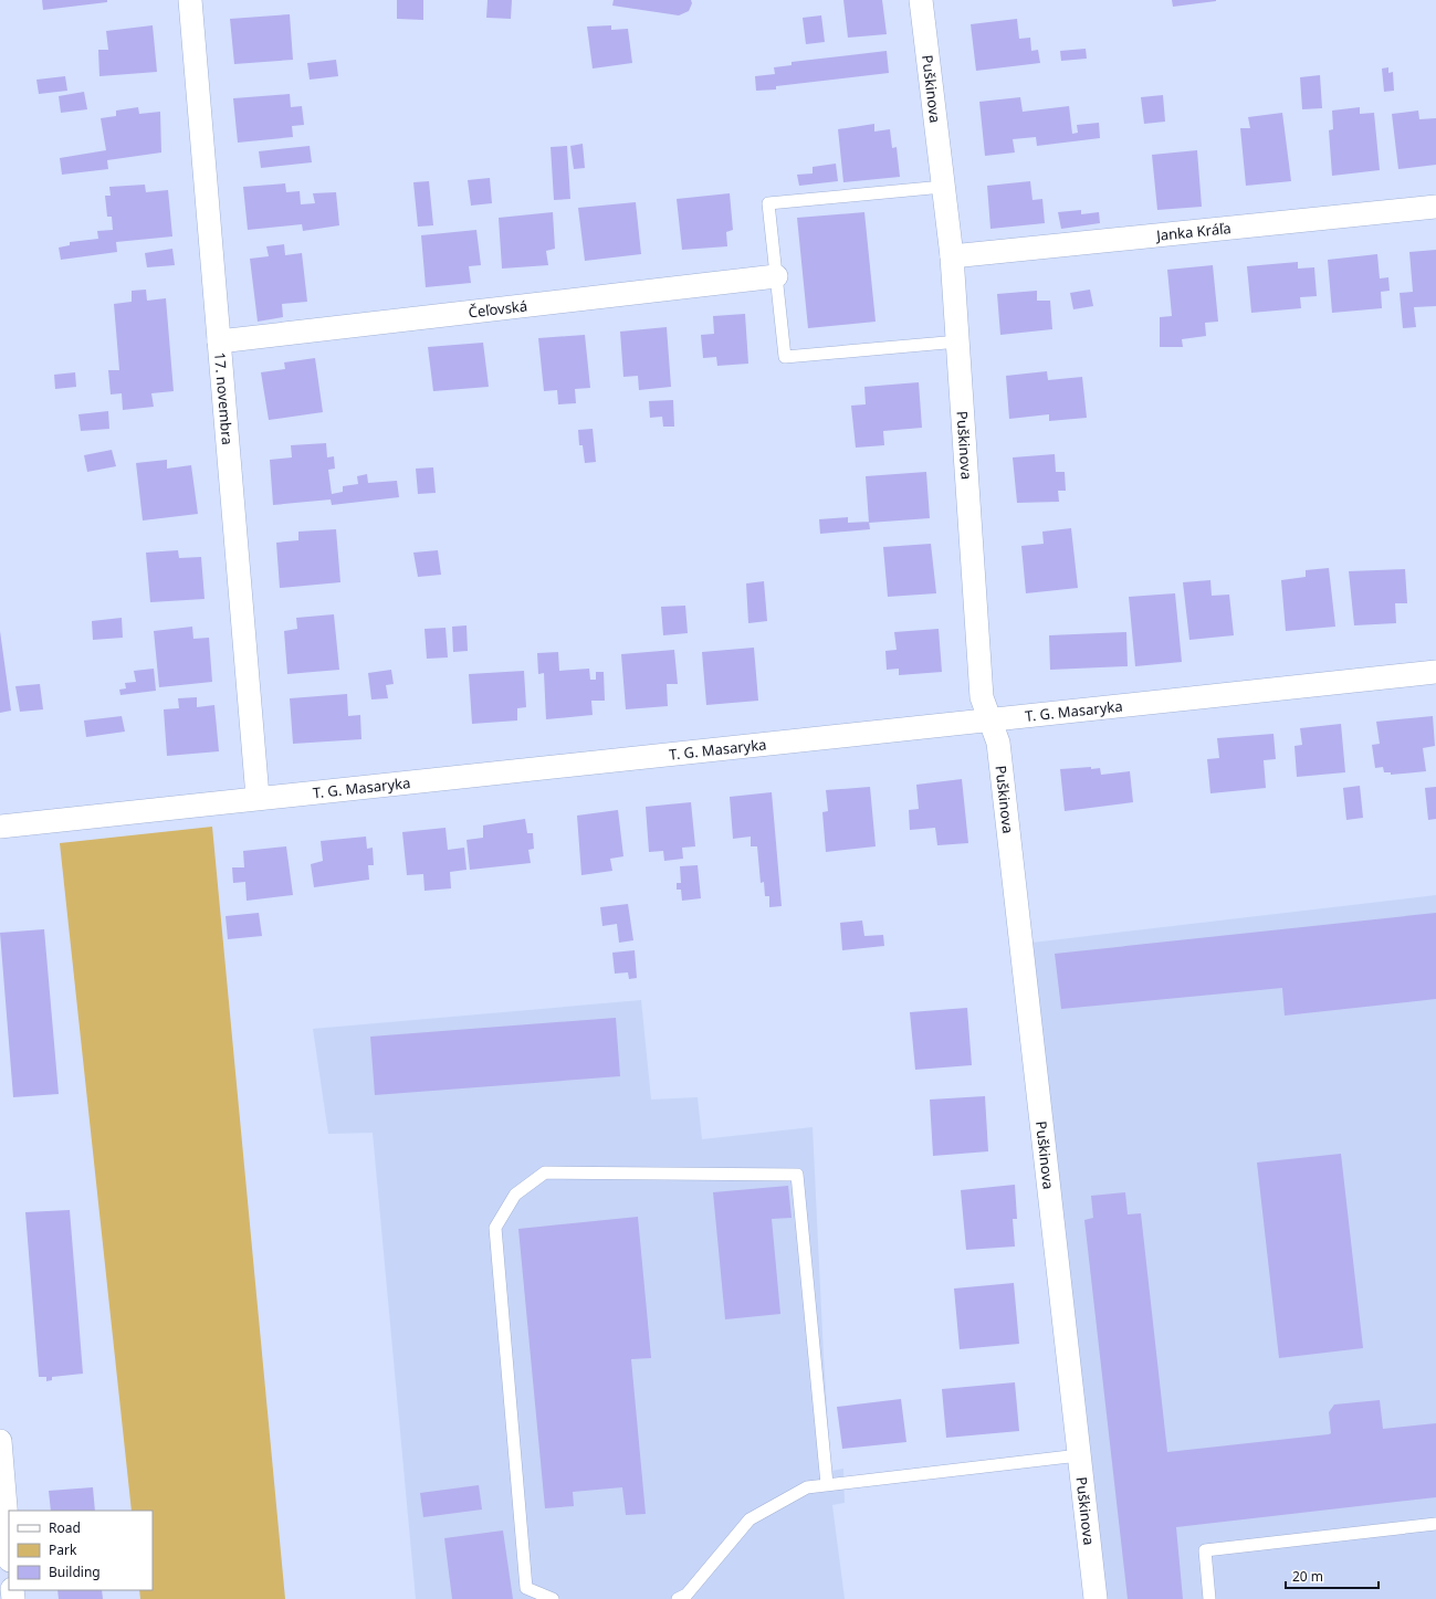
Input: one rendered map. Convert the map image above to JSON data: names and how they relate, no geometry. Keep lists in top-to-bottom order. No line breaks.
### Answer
{"streets":{"street":["Puškinova","Janka Kráľa","Čeľovská","17. novembra","T. G. Masaryka"]},"crossings":[["Puškinova","Janka Kráľa"],["Puškinova","T. G. Masaryka"],["Čeľovská","17. novembra"],["17. novembra","T. G. Masaryka"]],"legend":["Road","Park","Building"],"scale_bar":"20 m"}
